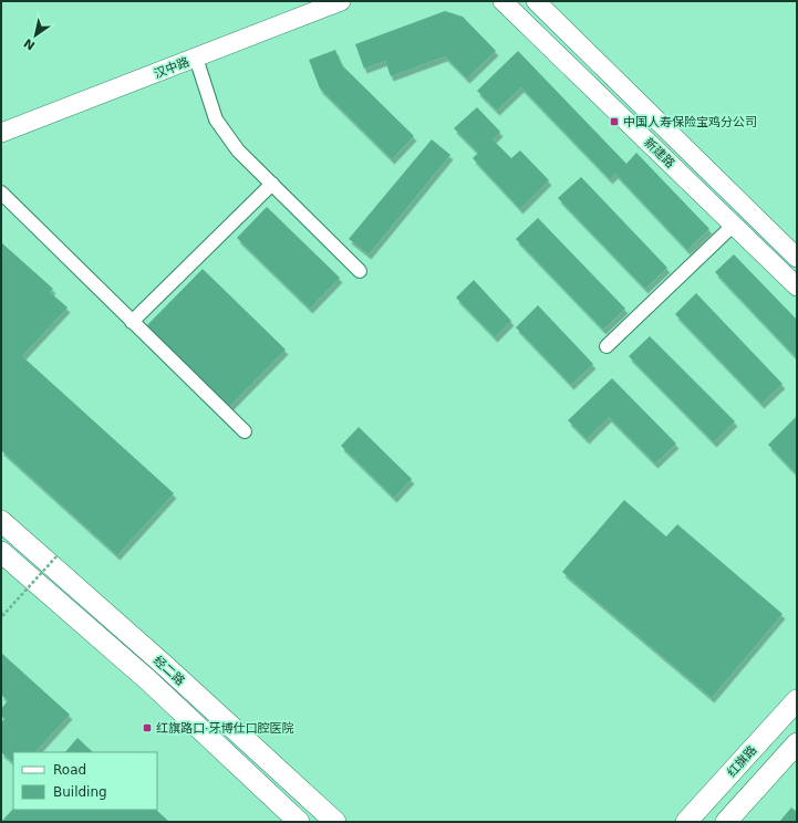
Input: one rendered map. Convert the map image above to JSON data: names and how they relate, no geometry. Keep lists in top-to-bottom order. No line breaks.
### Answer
{"streets":{"main road":["汉中路","新建路","经二路","红旗路"]},"places":{"transit":["中国人寿保险宝鸡分公司","红旗路口·牙博仕口腔医院"]},"legend":["Road","Building"],"north":"bottom left"}
